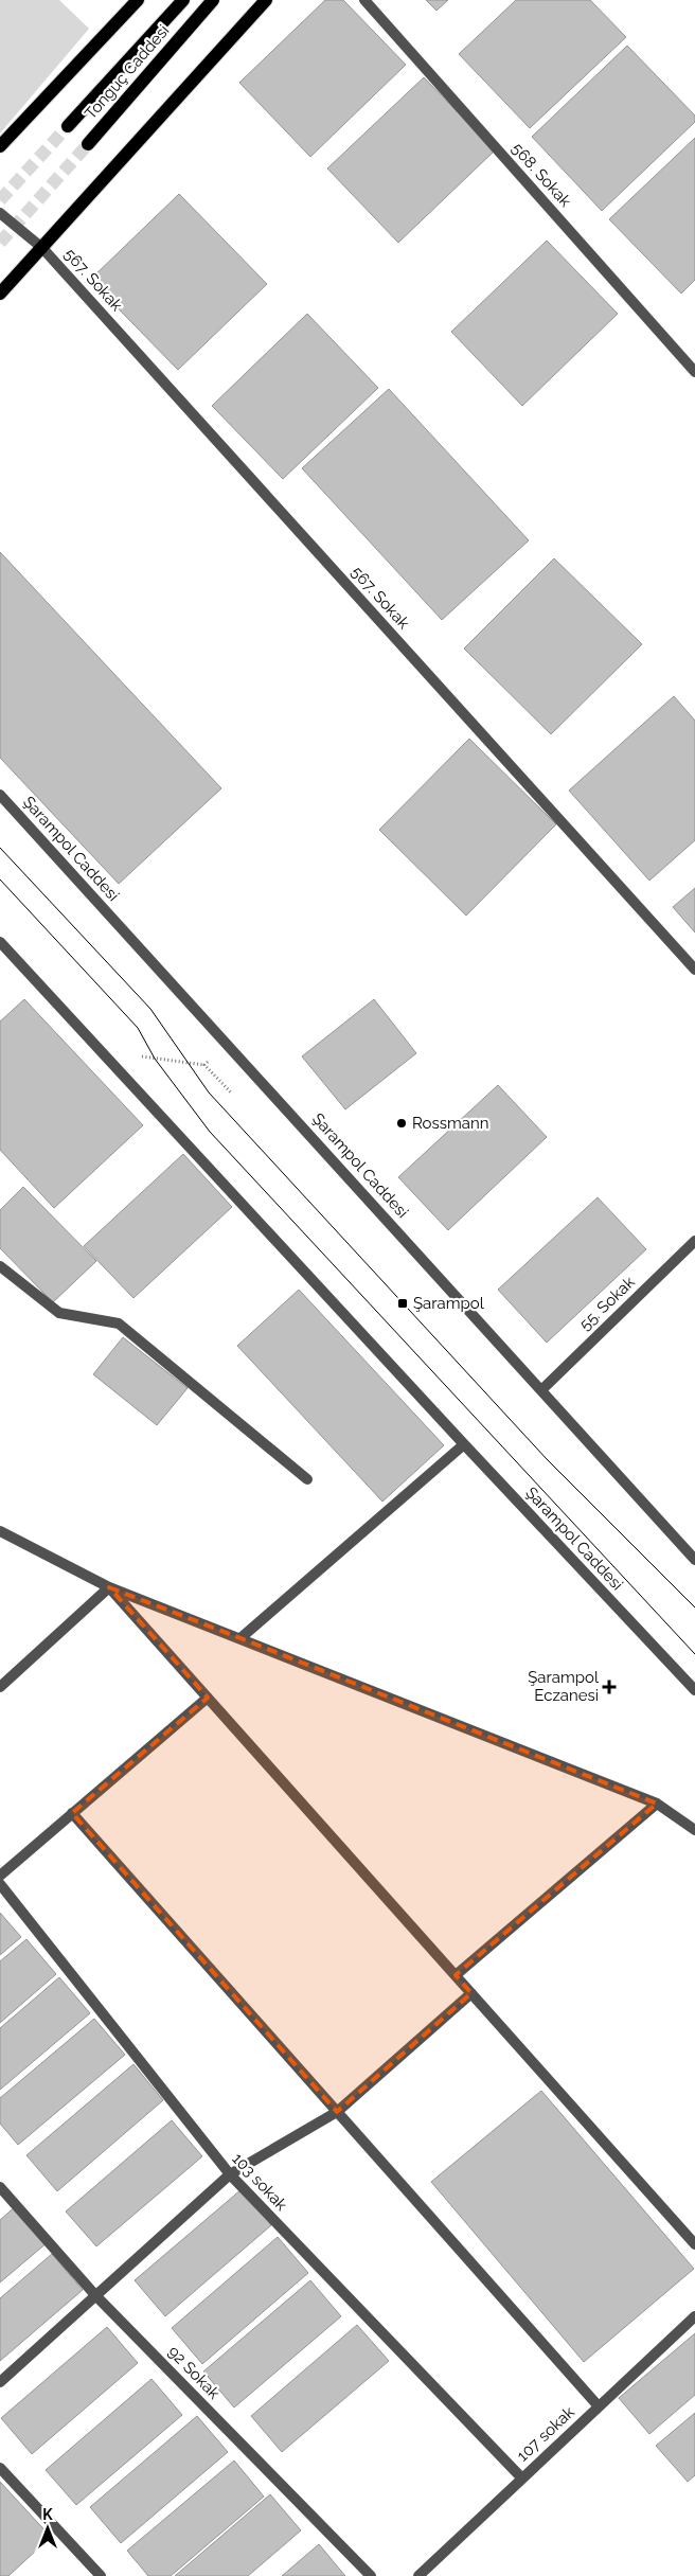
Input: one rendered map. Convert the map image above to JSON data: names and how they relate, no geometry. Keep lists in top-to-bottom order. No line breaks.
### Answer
{"streets":{"main road":["Tonguç Caddesi"],"street":["568. Sokak","567. Sokak","Şarampol Caddesi","55. Sokak","103 sokak","92 Sokak","107 sokak"]},"crossings":[["Şarampol Caddesi","55. Sokak"],["103 sokak","107 sokak"]],"places":{"other":["Rossmann"],"transit":["Şarampol"],"health":["Şarampol Eczanesi"]},"north":"top"}
